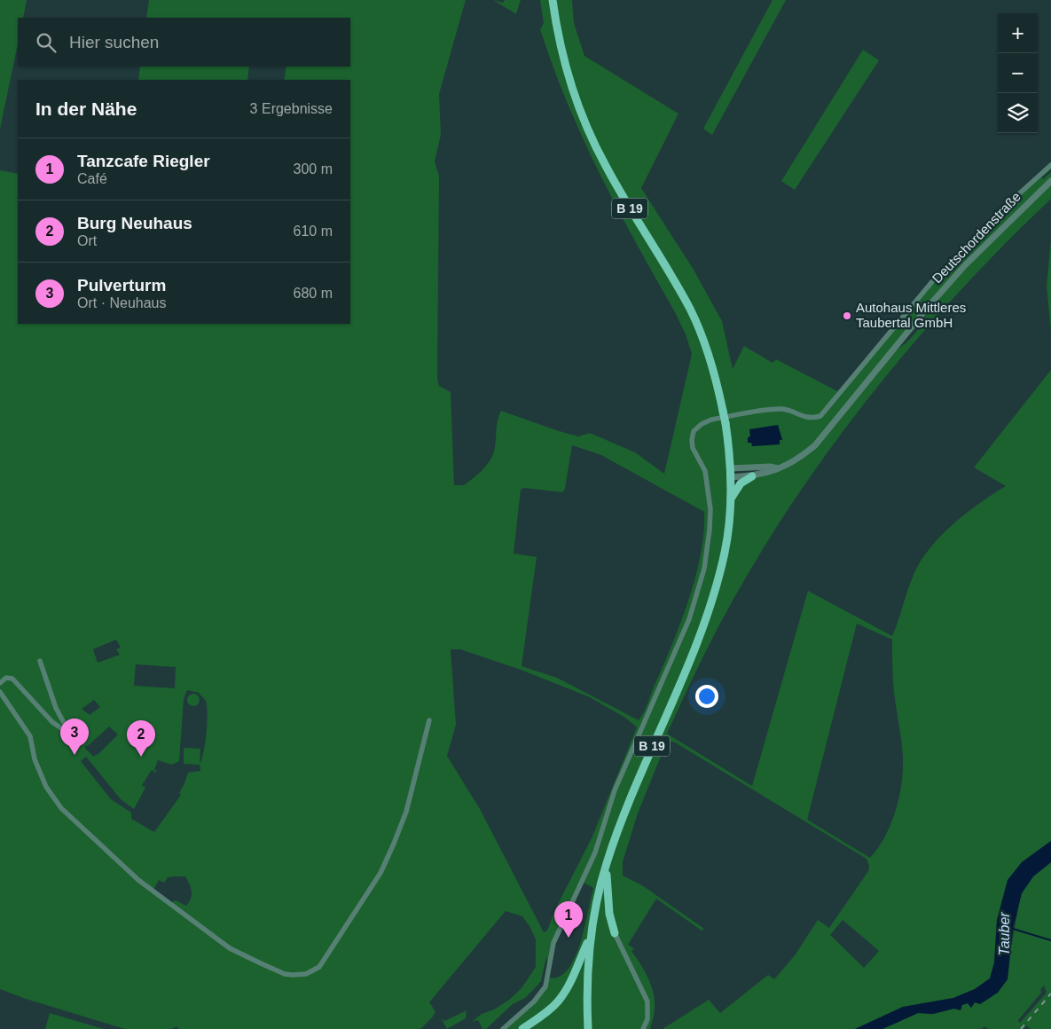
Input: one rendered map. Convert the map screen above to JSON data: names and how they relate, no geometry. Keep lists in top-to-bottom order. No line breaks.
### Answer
{"streets":{"main road":["B 19"],"street":["Deutschordenstraße"]},"crossings":[["B 19","Deutschordenstraße"]],"water":["Tauber"],"places":["Autohaus Mittleres Taubertal GmbH"],"page":{"map_buttons":["+","−"],"search":"Hier suchen","heading":["In der Nähe","3 Ergebnisse"],"list":[{"mark":"1","name":"Tanzcafe Riegler","note":"Café","value":"300 m"},{"mark":"2","name":"Burg Neuhaus","note":"Ort","value":"610 m"},{"mark":"3","name":"Pulverturm","note":"Ort · Neuhaus","value":"680 m"}],"pins":["3","2","1"]}}
